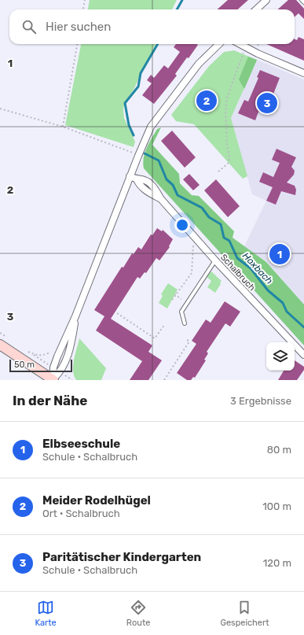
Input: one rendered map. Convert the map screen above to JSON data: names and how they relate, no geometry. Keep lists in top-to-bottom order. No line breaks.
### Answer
{"streets":{"street":["Schalbruch"]},"water":["Hoxbach"],"scale_bar":"50 m","page":{"search":"Hier suchen","pins":["2","3","1"],"scale":"50 m","heading":["In der Nähe","3 Ergebnisse"],"list":[{"mark":"1","name":"Elbseeschule","note":"Schule · Schalbruch","value":"80 m"},{"mark":"2","name":"Meider Rodelhügel","note":"Ort · Schalbruch","value":"100 m"},{"mark":"3","name":"Paritätischer Kindergarten","note":"Schule · Schalbruch","value":"120 m"}],"nav":["Karte","Route","Gespeichert"]},"grid":{"rows":["1","2","3"]}}
